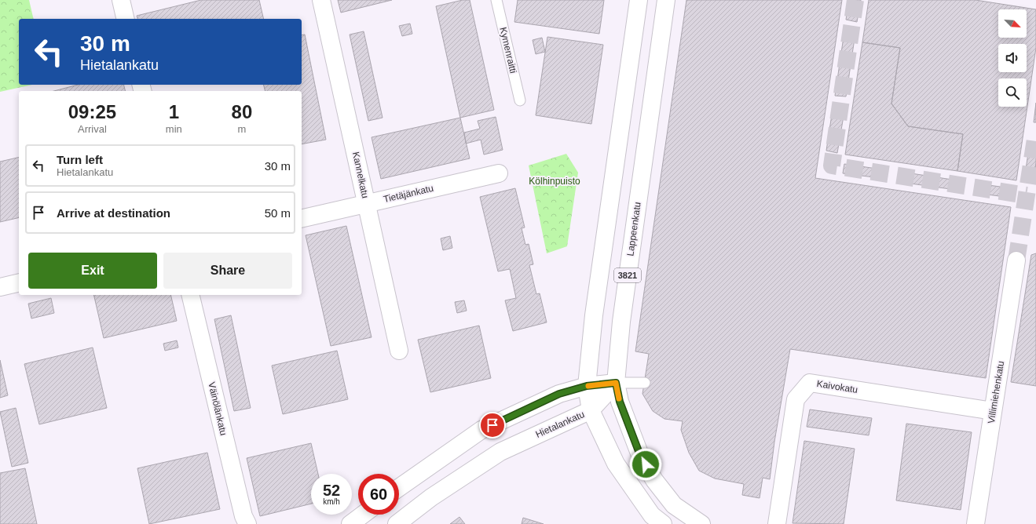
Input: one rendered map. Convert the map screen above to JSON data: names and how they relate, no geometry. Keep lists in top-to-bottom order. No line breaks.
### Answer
{"streets":{"main road":["Kannelkatu","Tietäjänkatu","Lappeenkatu","3821","Kaivokatu","Villimiehenkatu","Väinölänkatu","Hietalankatu"],"lane":["Kymenraitti"]},"crossings":[["Kannelkatu","Tietäjänkatu"],["Lappeenkatu","Hietalankatu"],["3821","Hietalankatu"],["Kaivokatu","Villimiehenkatu"]],"parks":["Kölhinpuisto"],"north":"bottom right","page":{"turn":["30 m","Hietalankatu"],"eta":["09:25","Arrival","1","min","80","m"],"list":[{"name":"Turn left","note":"Hietalankatu","value":"30 m"},{"name":"Arrive at destination","value":"50 m"}],"buttons":["Exit","Share"],"speed":"52 km/h","limit":"60"}}
